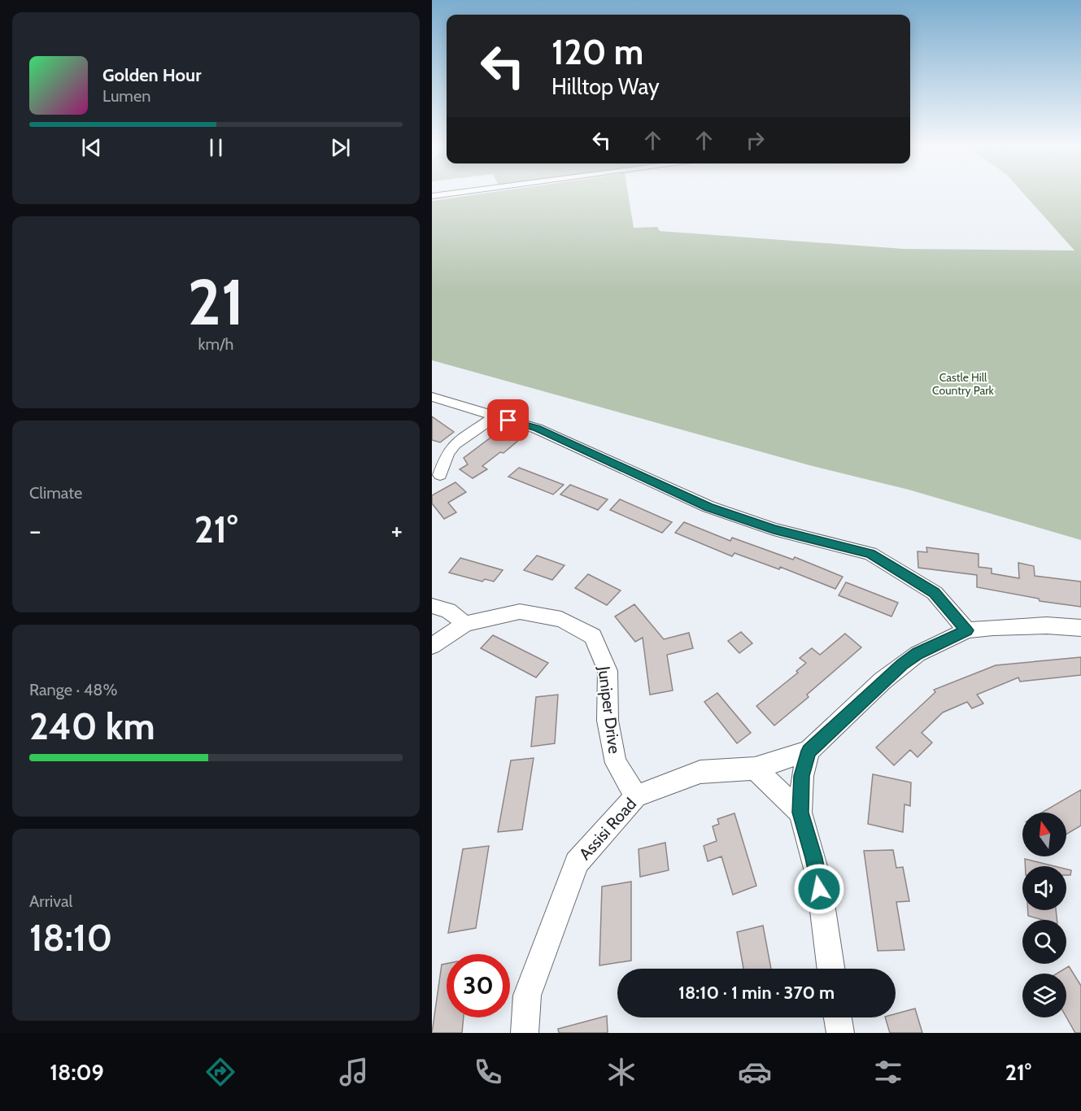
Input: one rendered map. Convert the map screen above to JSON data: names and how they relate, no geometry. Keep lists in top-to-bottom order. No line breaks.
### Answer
{"streets":{"street":["Juniper Drive","Assisi Road"]},"crossings":[["Juniper Drive","Assisi Road"]],"parks":["Castle Hill Country Park"],"north":"top","page":{"turn":["120 m","Hilltop Way"],"song":["Golden Hour","Lumen"],"tile":[["21","km/h"],"Climate",["Range · 48%","240 km"],["Arrival","18:10"]],"heat":["−","21°","+"],"limit":"30","trip":"18:10 · 1 min · 370 m","tabs":["18:09","21°"]}}
